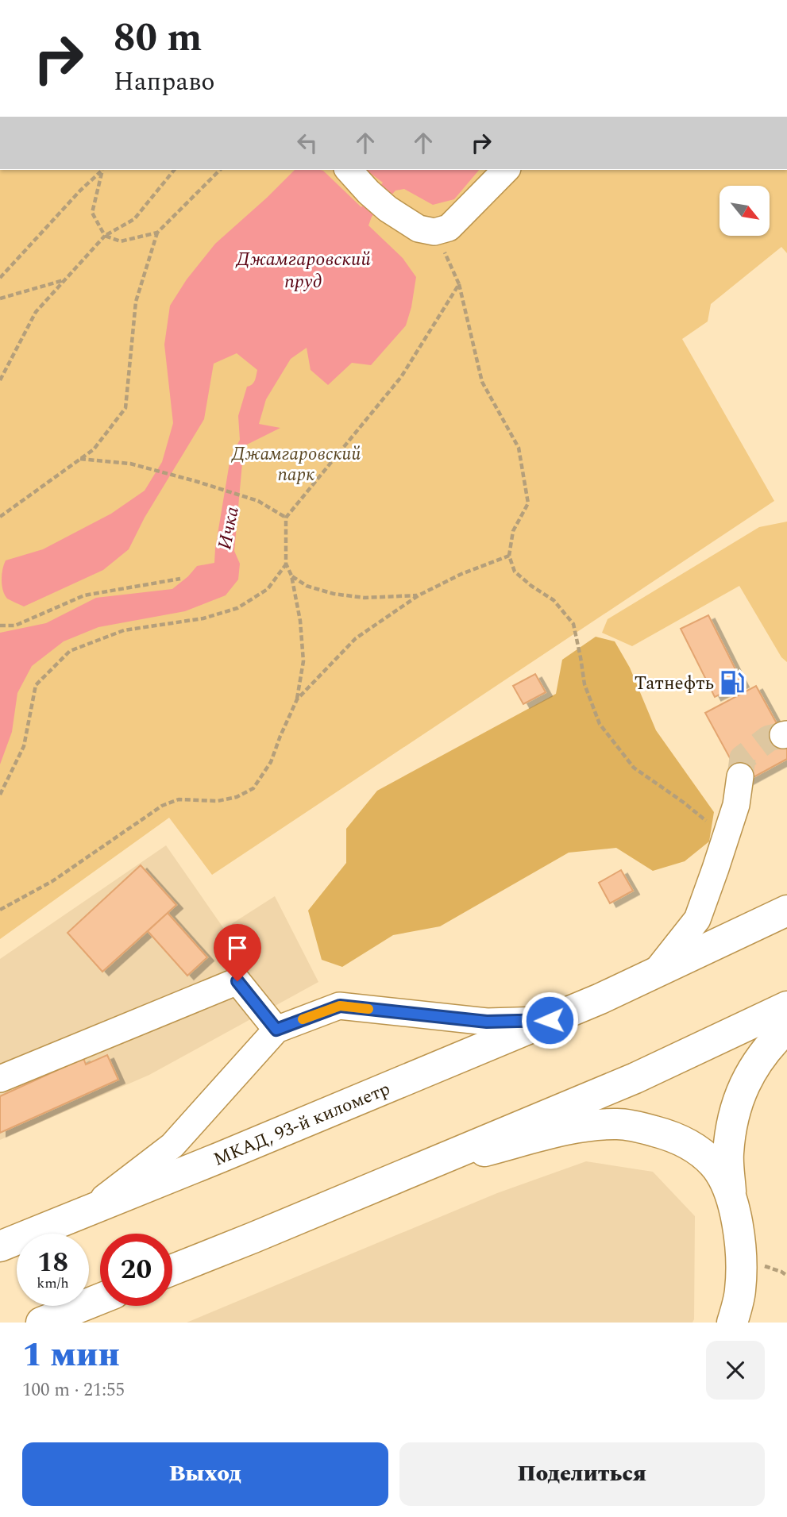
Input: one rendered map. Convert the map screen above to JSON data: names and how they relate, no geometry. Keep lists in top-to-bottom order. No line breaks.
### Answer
{"streets":{"main road":["МКАД, 93-й километр"]},"water":["Джамгаровский пруд","Ичка"],"parks":["Джамгаровский парк"],"places":{"fuel station":["Татнефть"]},"north":"bottom right","page":{"turn":["80 m","Направо"],"speed":"18 km/h","limit":"20","heading":["1 мин","100 m · 21:55"],"buttons":["Выход","Поделиться"]}}
